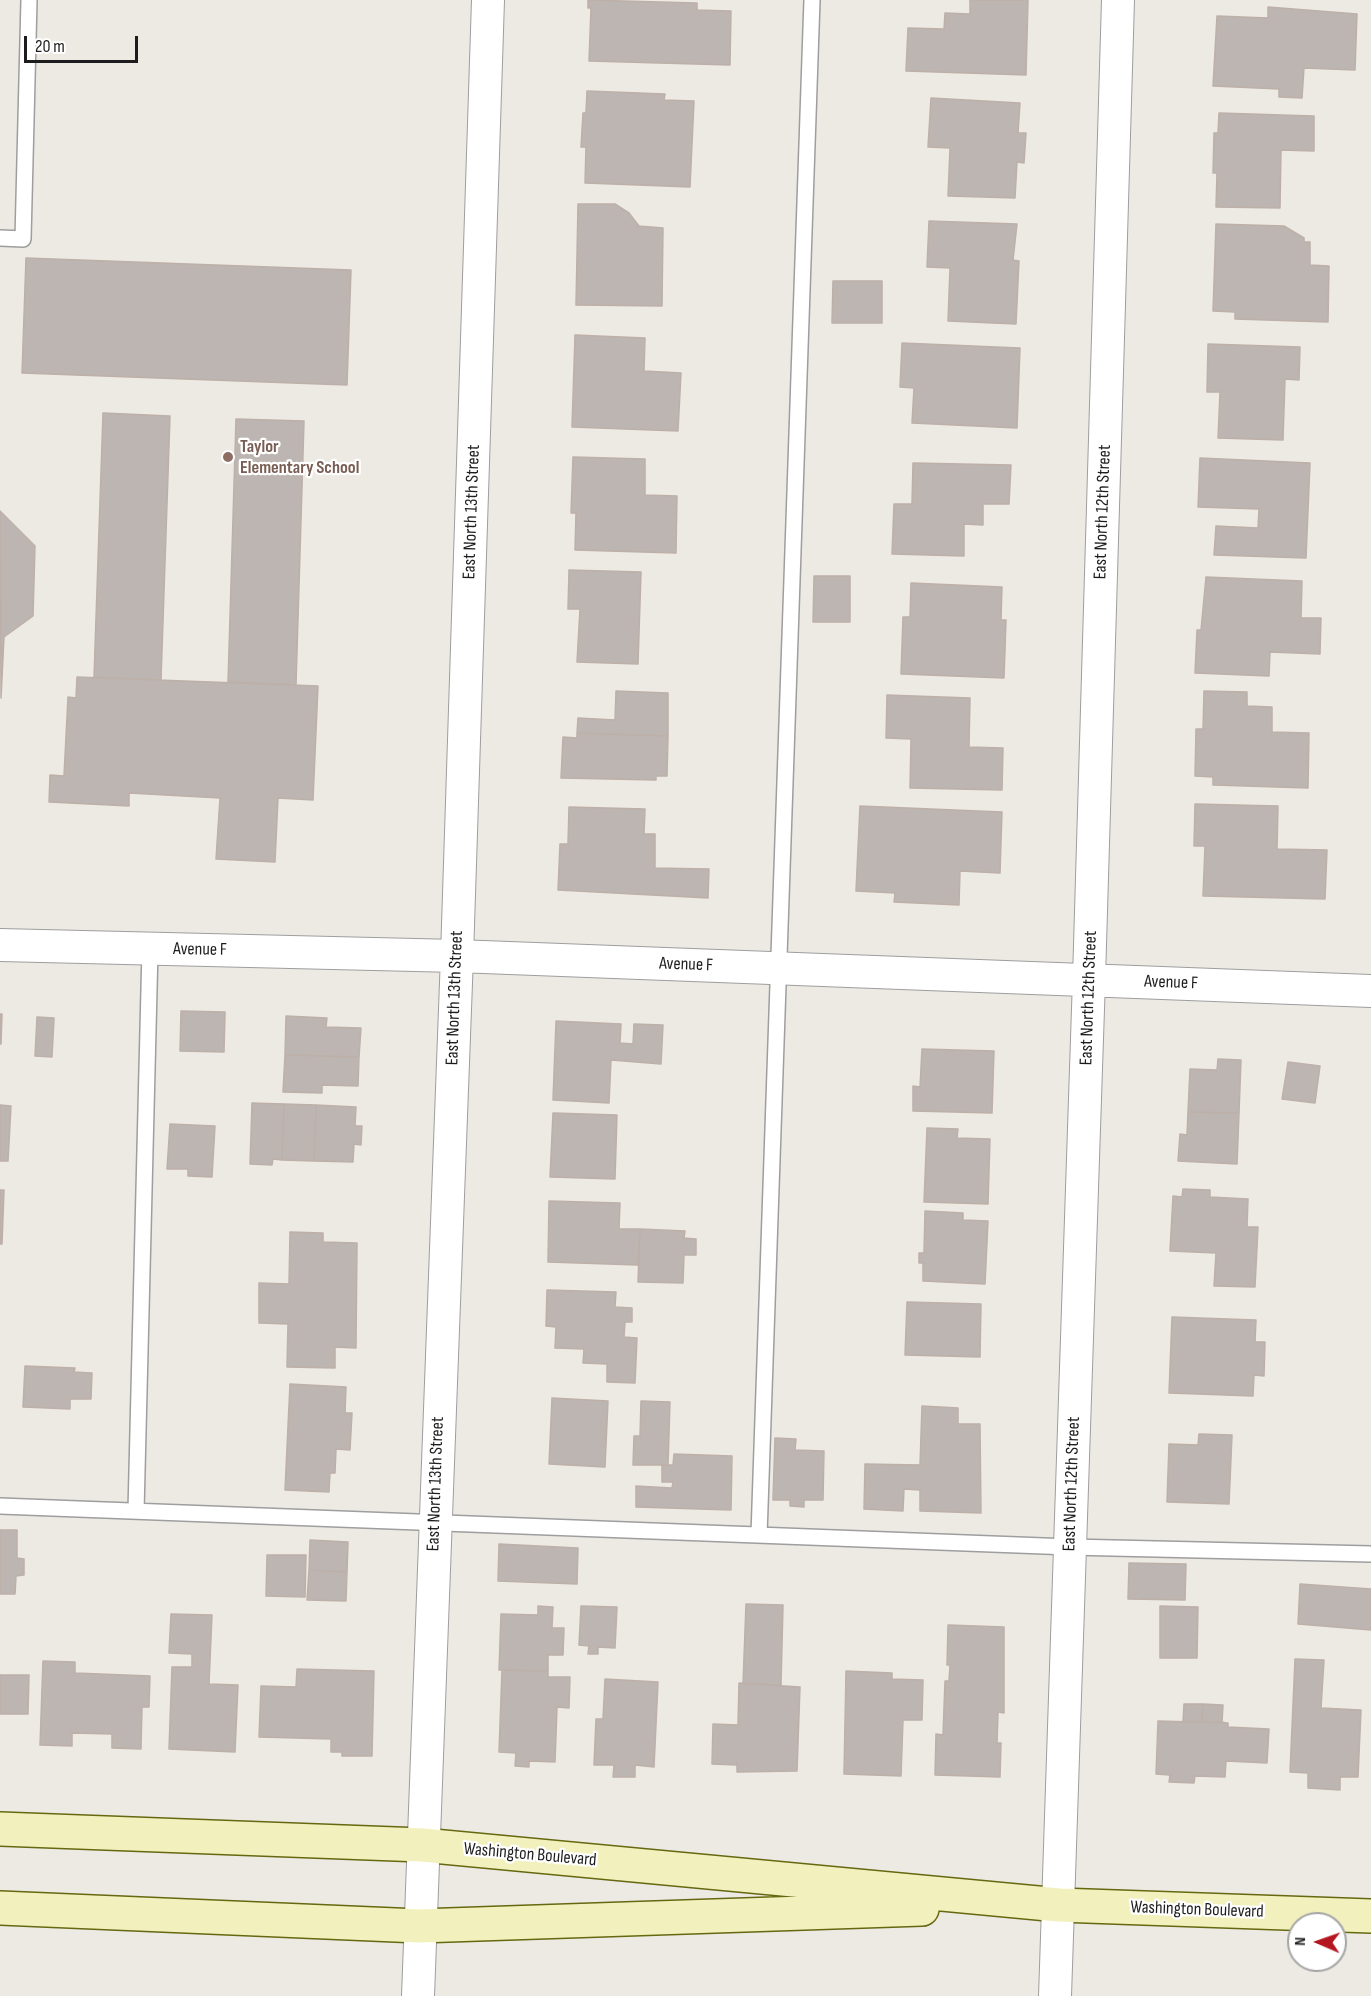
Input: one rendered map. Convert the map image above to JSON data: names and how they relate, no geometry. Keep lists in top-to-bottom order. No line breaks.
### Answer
{"streets":{"street":["East North 13th Street","East North 12th Street","Avenue F","Washington Boulevard"]},"crossings":[["East North 13th Street","Avenue F"],["East North 13th Street","Washington Boulevard"],["East North 12th Street","Avenue F"],["East North 12th Street","Washington Boulevard"]],"places":["Taylor Elementary School"],"scale_bar":"20 m","north":"left"}
